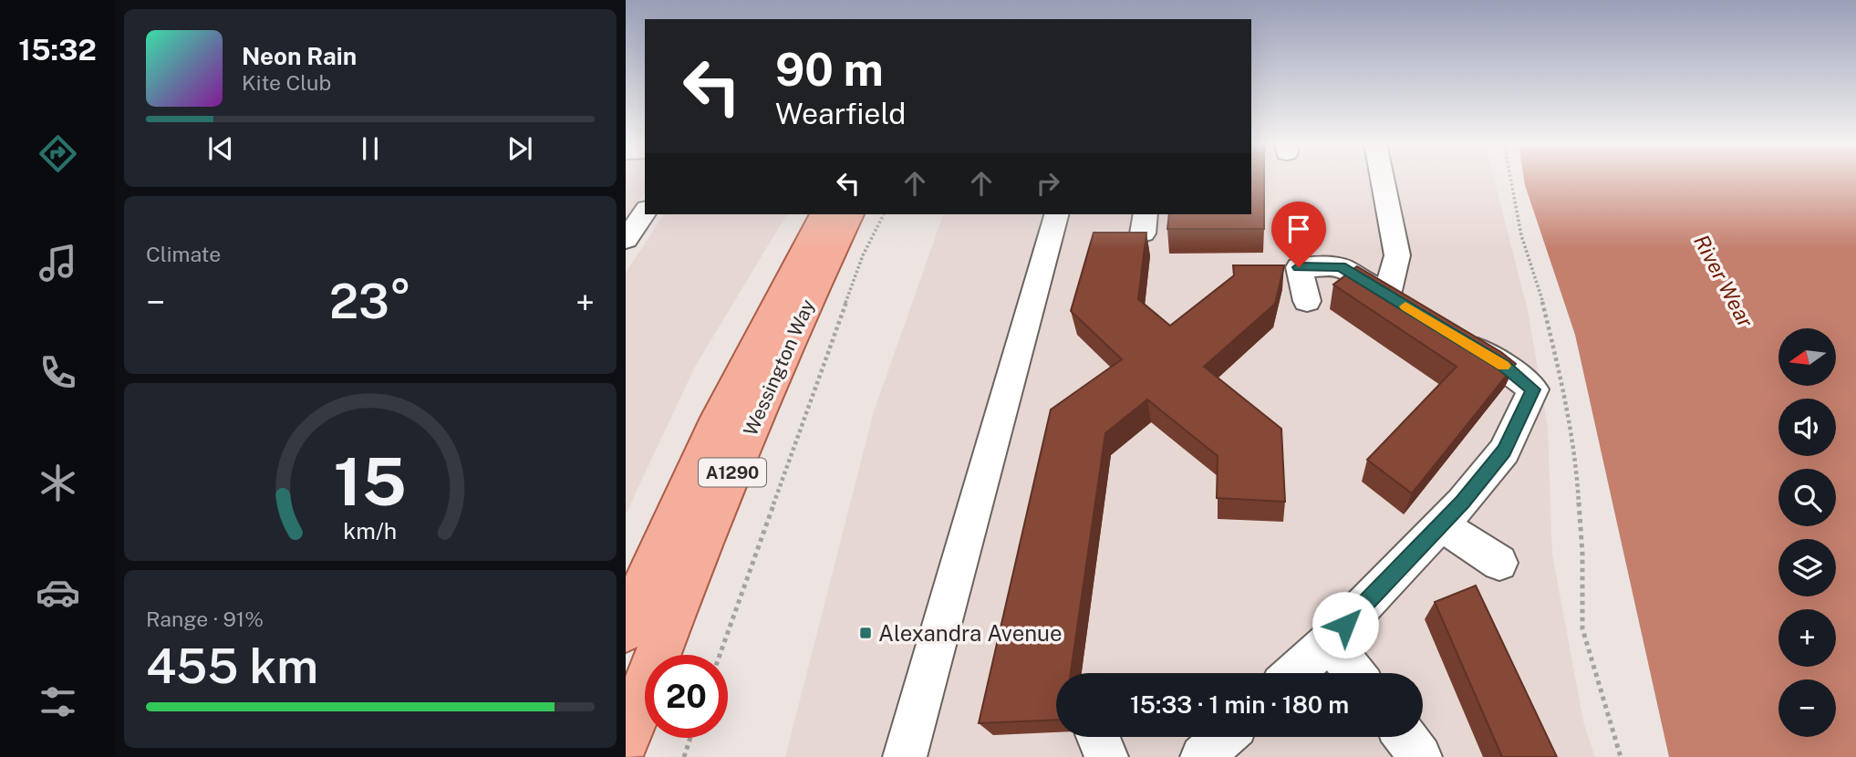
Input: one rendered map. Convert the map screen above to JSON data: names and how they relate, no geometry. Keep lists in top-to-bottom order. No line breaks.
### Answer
{"streets":{"main road":["Wessington Way","A1290"]},"water":["River Wear"],"places":{"transit":["Alexandra Avenue"]},"north":"left","page":{"tabs":"15:32","turn":["90 m","Wearfield"],"song":["Neon Rain","Kite Club"],"tile":["Climate",["Range · 91%","455 km"]],"heat":["−","23°","+"],"map_buttons":["+","−"],"limit":"20","trip":"15:33 · 1 min · 180 m","gauge":["15","km/h"]}}
